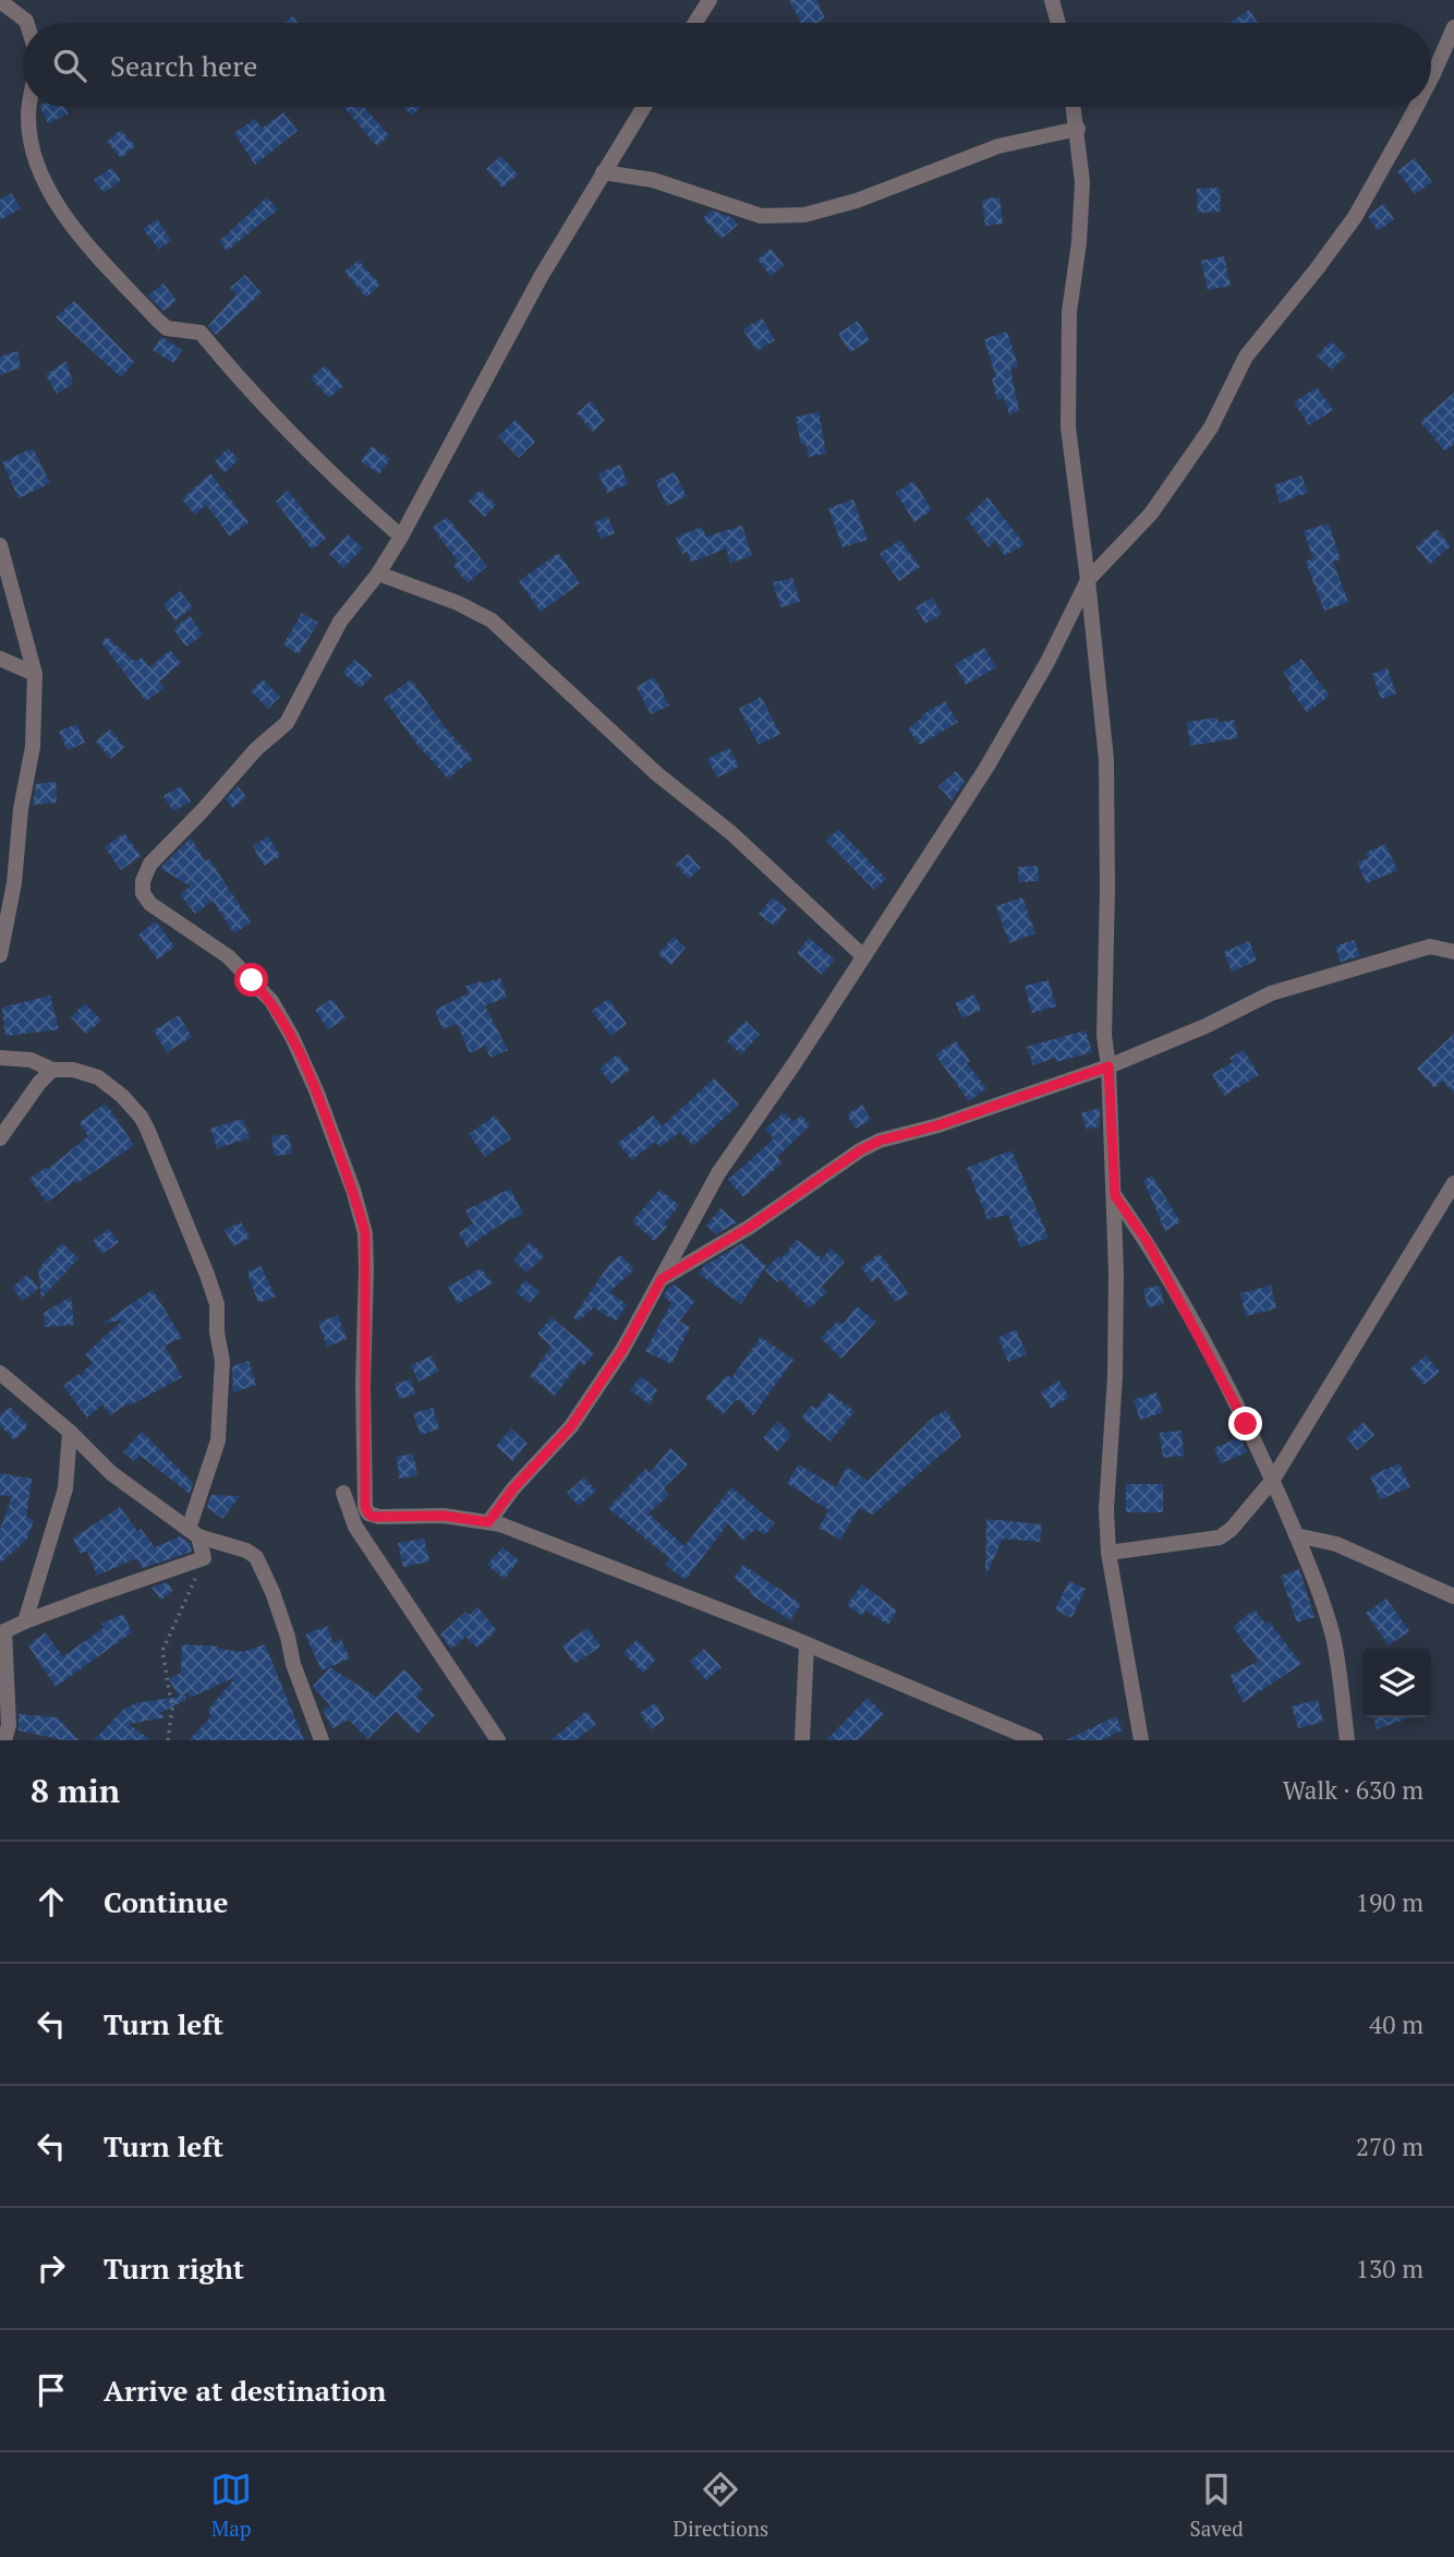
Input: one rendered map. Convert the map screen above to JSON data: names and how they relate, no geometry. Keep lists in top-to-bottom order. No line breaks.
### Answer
{"page":{"search":"Search here","heading":["8 min","Walk · 630 m"],"list":[["Continue","190 m"],["Turn left","40 m"],["Turn left","270 m"],["Turn right","130 m"],"Arrive at destination"],"nav":["Map","Directions","Saved"]}}
